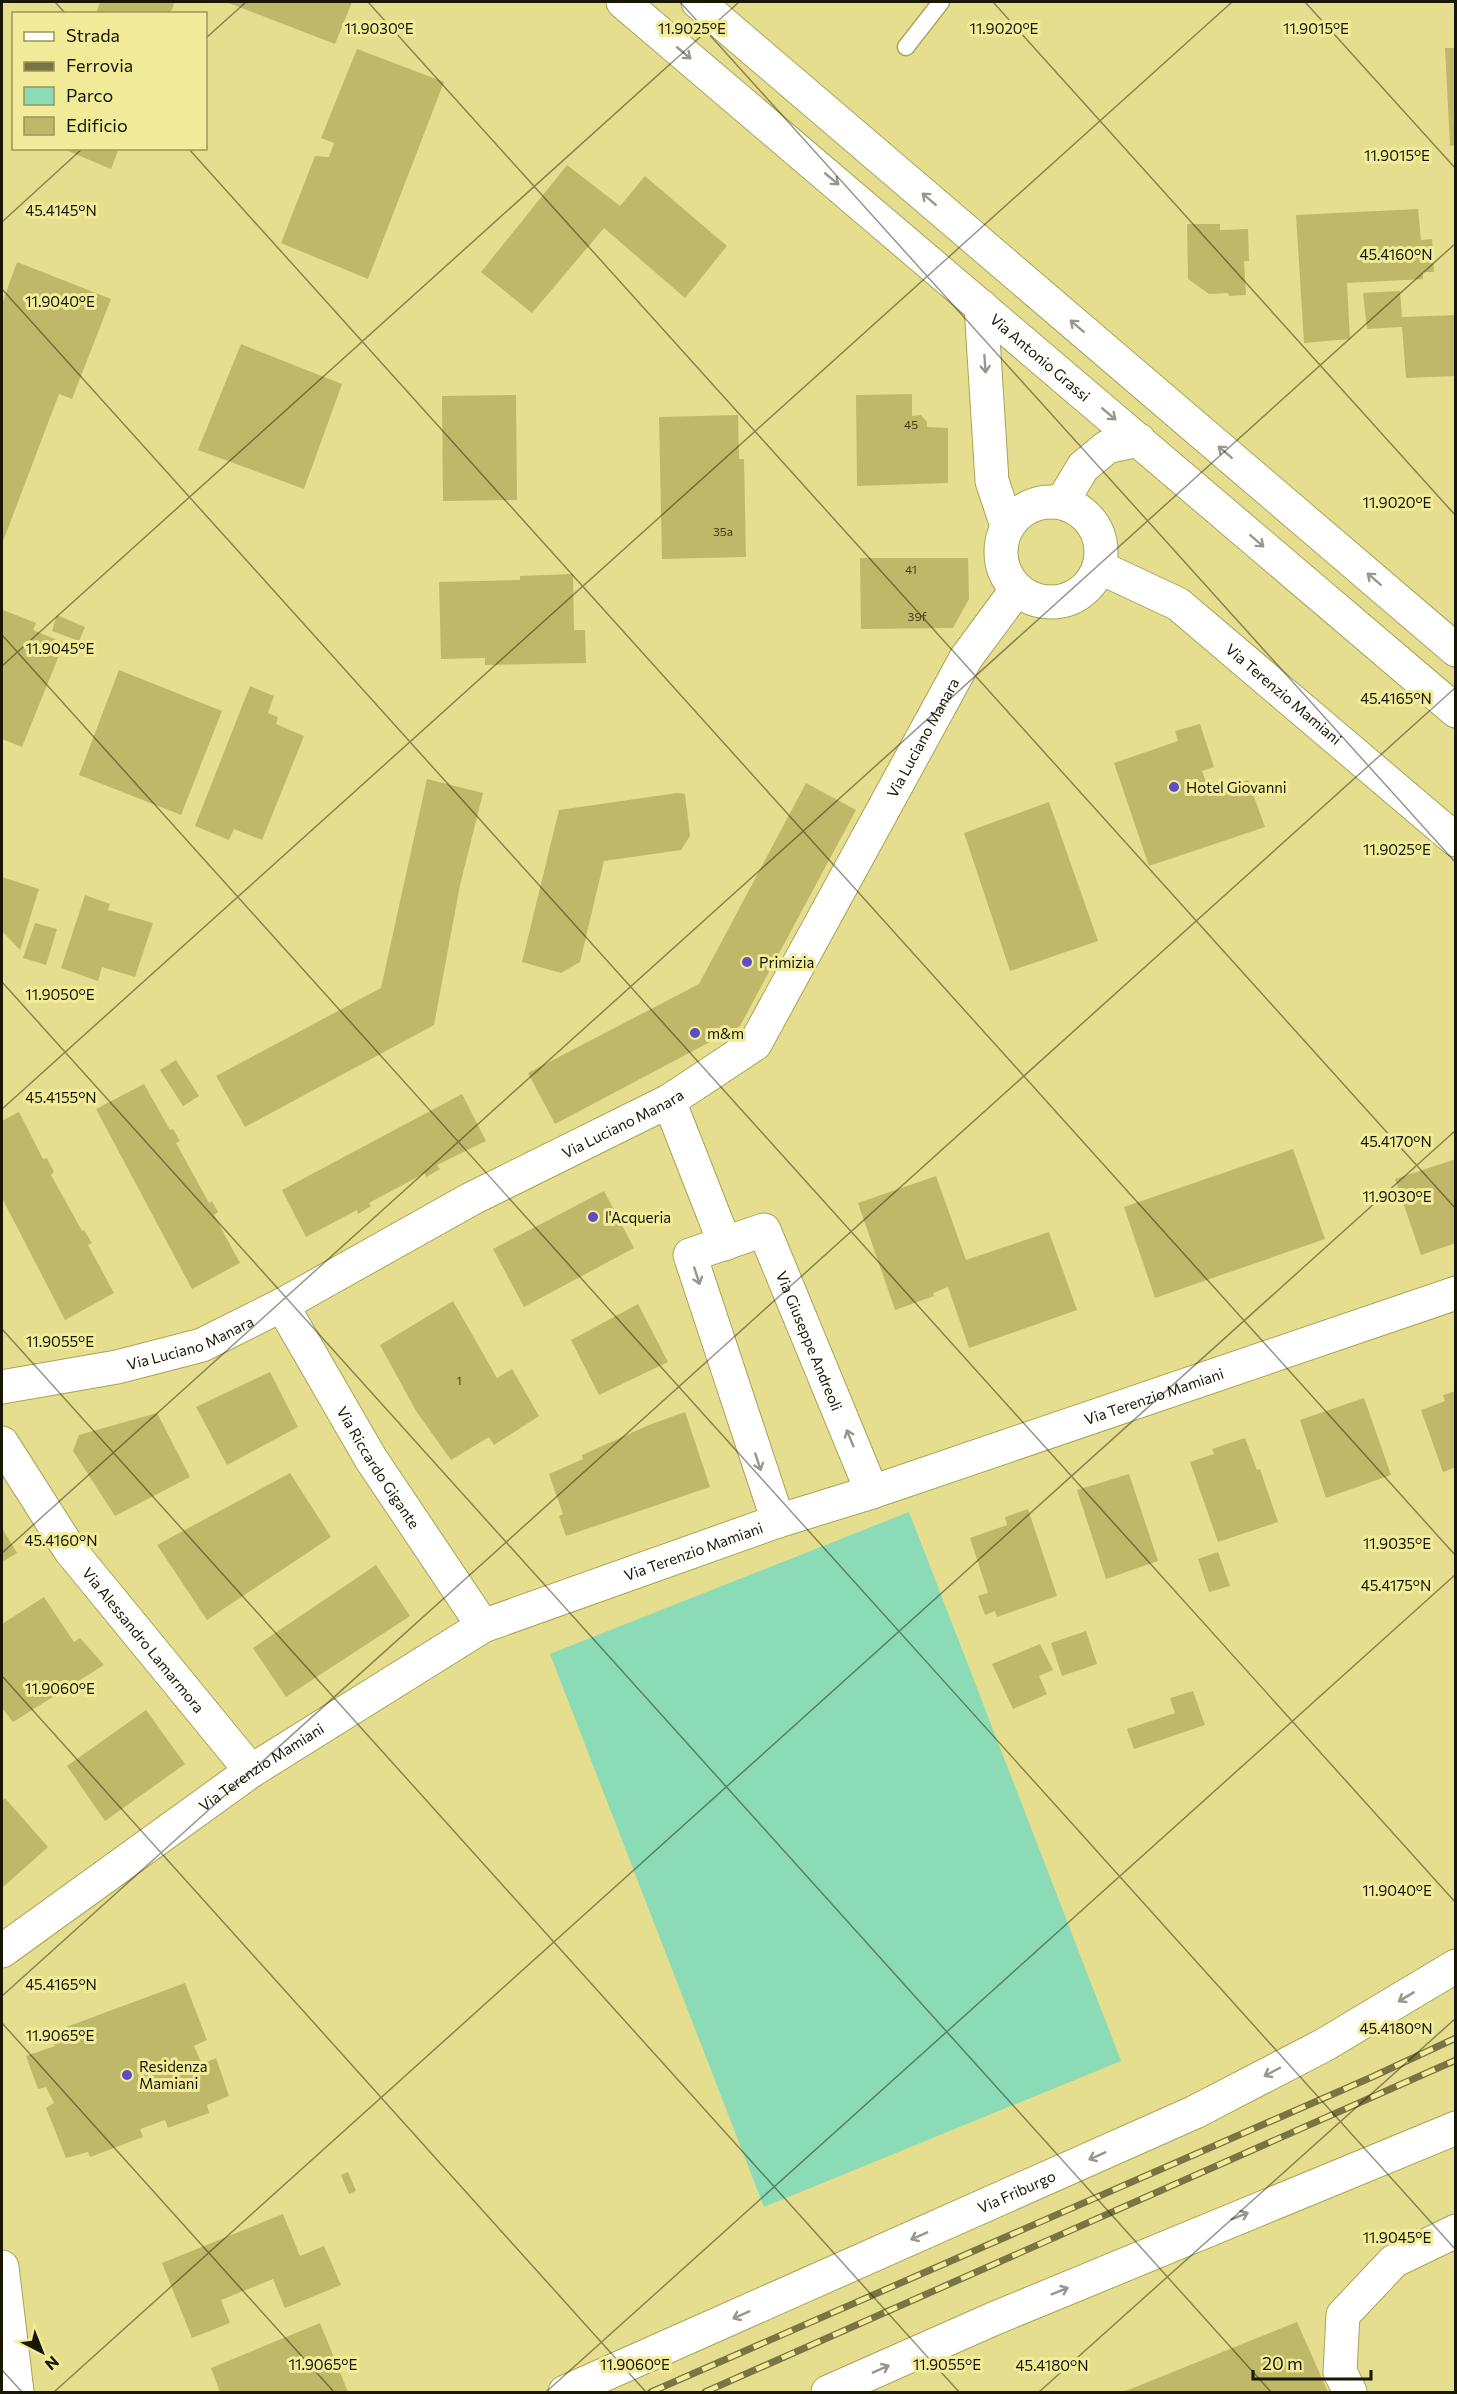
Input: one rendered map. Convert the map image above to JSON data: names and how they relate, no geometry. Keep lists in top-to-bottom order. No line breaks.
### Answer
{"streets":{"street":["Via Antonio Grassi","Via Terenzio Mamiani","Via Luciano Manara","Via Giuseppe Andreoli","Via Riccardo Gigante","Via Alessandro Lamarmora","Via Friburgo"]},"crossings":[["Via Terenzio Mamiani","Via Luciano Manara"],["Via Terenzio Mamiani","Via Giuseppe Andreoli"],["Via Terenzio Mamiani","Via Riccardo Gigante"],["Via Terenzio Mamiani","Via Alessandro Lamarmora"],["Via Luciano Manara","Via Riccardo Gigante"]],"places":["Hotel Giovanni","Primizia","m&m","l'Acqueria","Residenza Mamiani"],"house_numbers":["45","35a","41","39f","1"],"legend":["Strada","Ferrovia","Parco","Edificio"],"scale_bar":"20 m","north":"bottom right","coordinates":["11.9030°E","11.9025°E","11.9020°E","11.9015°E","45.4145°N","45.4160°N","11.9040°E","11.9045°E","45.4165°N","11.9050°E","45.4155°N","45.4170°N","11.9055°E","11.9035°E","45.4175°N","11.9060°E","45.4180°N","11.9065°E"]}
